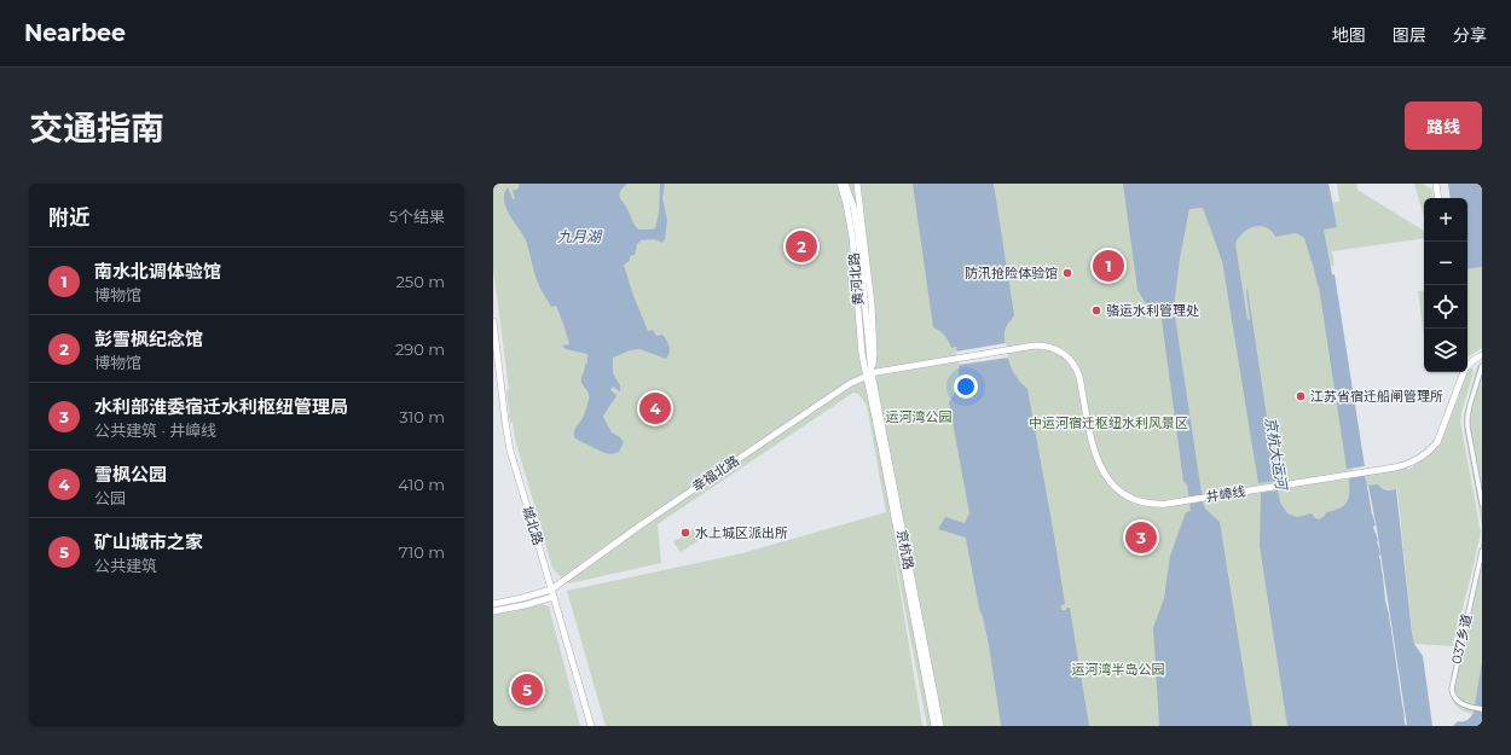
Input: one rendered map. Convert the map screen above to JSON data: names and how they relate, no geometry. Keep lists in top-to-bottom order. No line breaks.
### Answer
{"streets":{"main road":["黄河北路","幸福北路","井嶂线","城北路","京杭路"],"street":["037乡道"]},"crossings":[["黄河北路","幸福北路"],["黄河北路","京杭路"],["幸福北路","井嶂线"],["幸福北路","城北路"],["幸福北路","京杭路"]],"water":["九月湖","京杭大运河"],"parks":["运河湾公园","中运河宿迁枢纽水利风景区","运河湾半岛公园"],"places":["防汛抢险体验馆","骆运水利管理处","江苏省宿迁船闸管理所","水上城区派出所"],"page":{"header":"Nearbee","nav":["地图","图层","分享"],"title":"交通指南","buttons":"路线","heading":["附近","5个结果"],"map_buttons":["+","−"],"pins":["2","1","4","3","5"],"list":[{"mark":"1","name":"南水北调体验馆","note":"博物馆","value":"250 m"},{"mark":"2","name":"彭雪枫纪念馆","note":"博物馆","value":"290 m"},{"mark":"3","name":"水利部淮委宿迁水利枢纽管理局","note":"公共建筑 · 井嶂线","value":"310 m"},{"mark":"4","name":"雪枫公园","note":"公园","value":"410 m"},{"mark":"5","name":"矿山城市之家","note":"公共建筑","value":"710 m"}]}}
